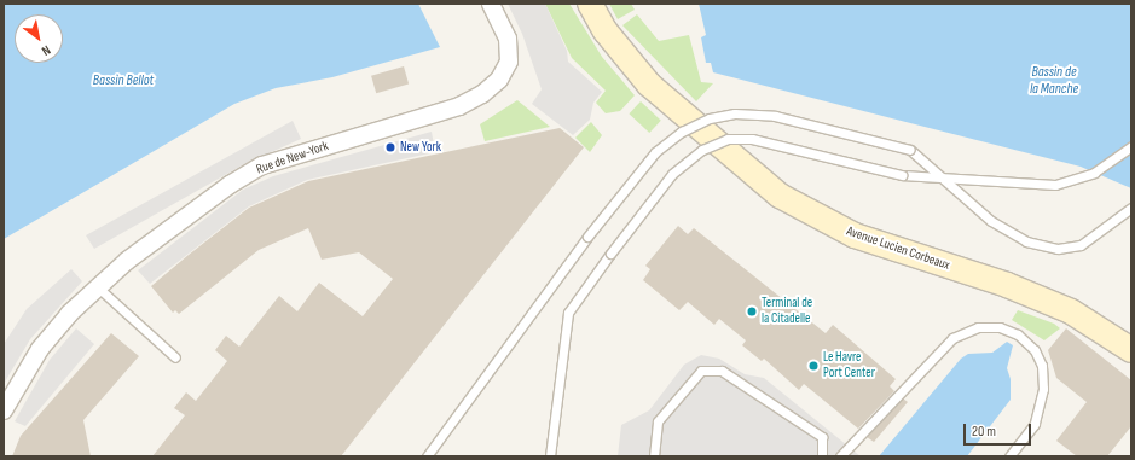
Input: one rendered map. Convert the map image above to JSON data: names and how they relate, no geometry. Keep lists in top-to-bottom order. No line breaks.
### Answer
{"streets":{"main road":["Avenue Lucien Corbeaux"],"street":["Rue de New-York"]},"water":["Bassin de la Manche","Bassin Bellot"],"places":["New York","Terminal de la Citadelle","Le Havre Port Center"],"scale_bar":"20 m","north":"bottom right"}
